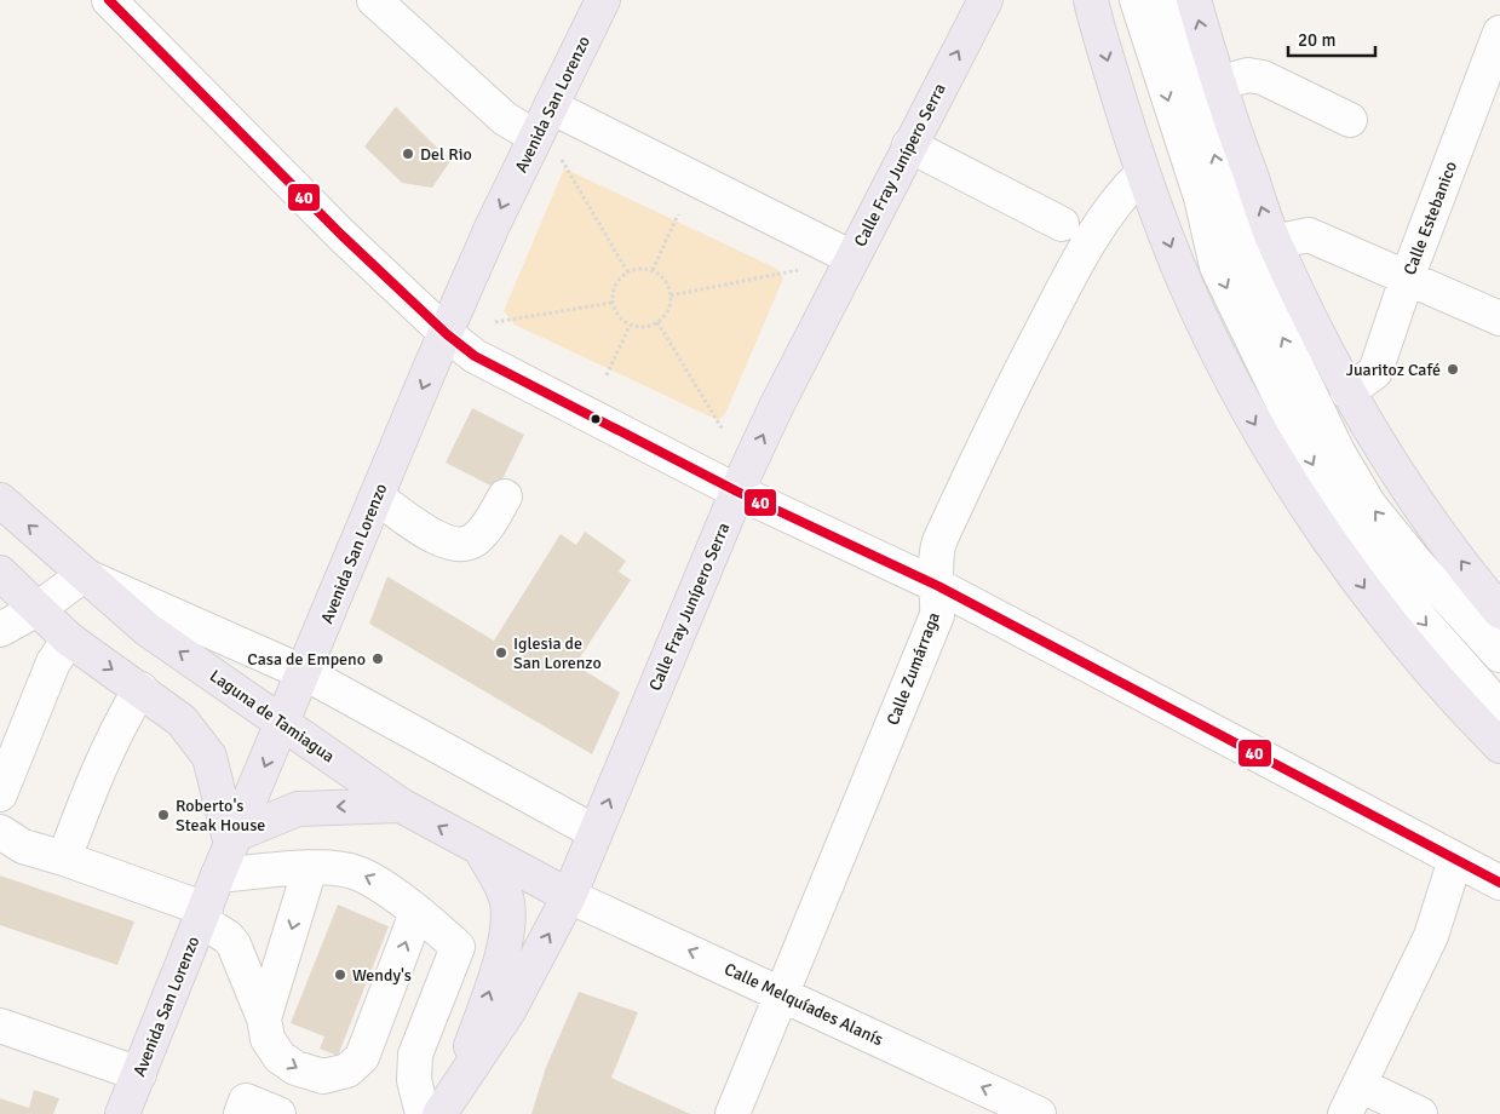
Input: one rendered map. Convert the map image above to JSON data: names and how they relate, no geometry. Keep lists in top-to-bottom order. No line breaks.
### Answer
{"streets":{"main road":["Avenida San Lorenzo","Calle Fray Junípero Serra","Laguna de Tamiagua"],"street":["Calle Estebanico","Calle Zumárraga","Calle Melquíades Alanís"]},"crossings":[["Avenida San Lorenzo","Laguna de Tamiagua"],["Calle Fray Junípero Serra","Laguna de Tamiagua"],["Calle Fray Junípero Serra","Calle Melquíades Alanís"],["Calle Zumárraga","Calle Melquíades Alanís"],["Laguna de Tamiagua","Calle Melquíades Alanís"]],"one_way":["Avenida San Lorenzo","Calle Fray Junípero Serra","Calle Melquíades Alanís"],"places":["Del Rio","Juaritoz Café","Iglesia de San Lorenzo","Casa de Empeno","Roberto's Steak House","Wendy's"],"lines":["transit line 40"],"scale_bar":"20 m"}
